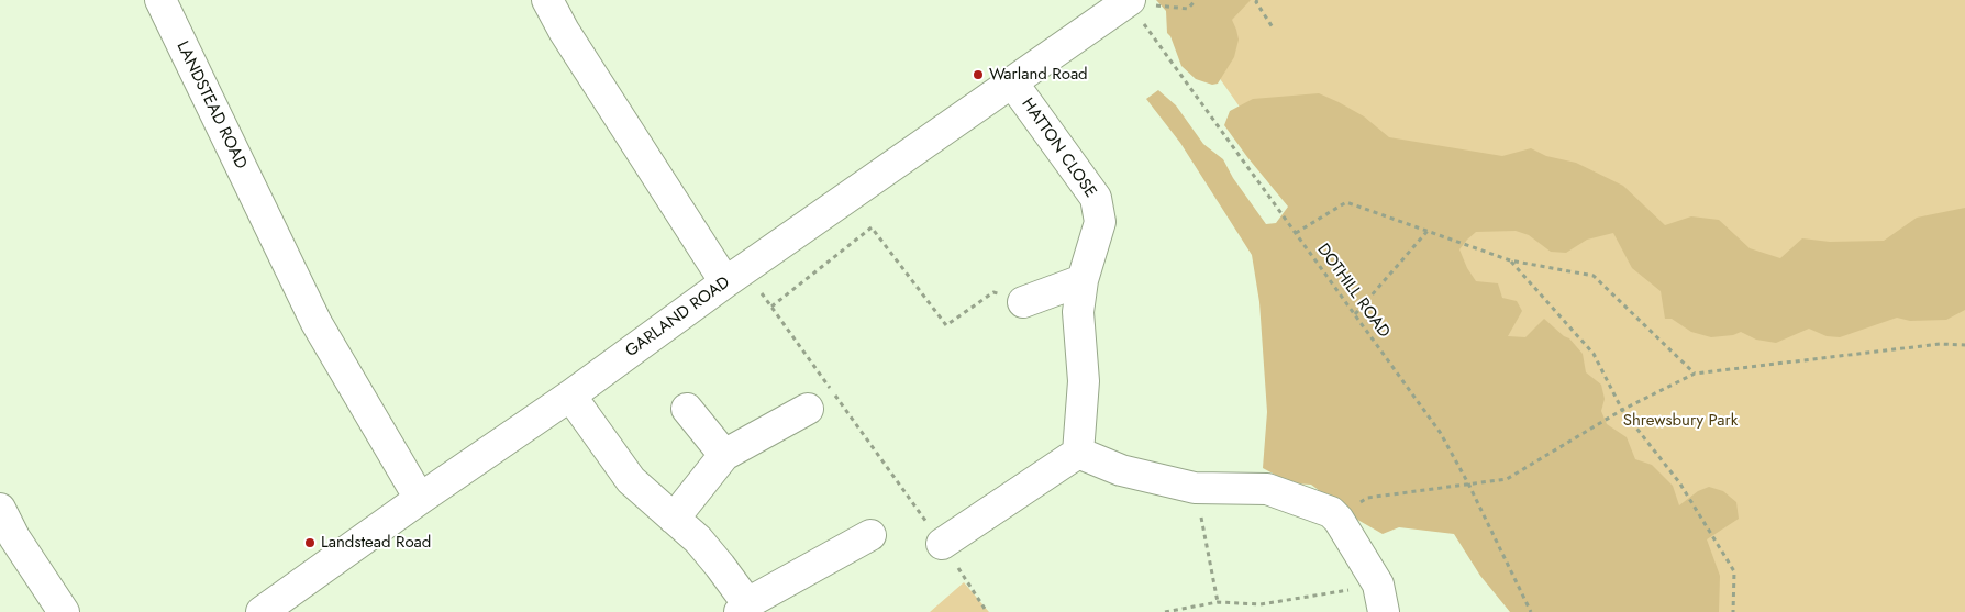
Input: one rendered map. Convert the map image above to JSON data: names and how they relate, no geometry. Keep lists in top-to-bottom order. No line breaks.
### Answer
{"streets":{"street":["LANDSTEAD ROAD","HATTON CLOSE","GARLAND ROAD"],"path":["DOTHILL ROAD"]},"crossings":[["LANDSTEAD ROAD","GARLAND ROAD"],["HATTON CLOSE","GARLAND ROAD"],["DOTHILL ROAD","GARLAND ROAD"]],"parks":["Shrewsbury Park"],"places":["Warland Road","Landstead Road"]}
